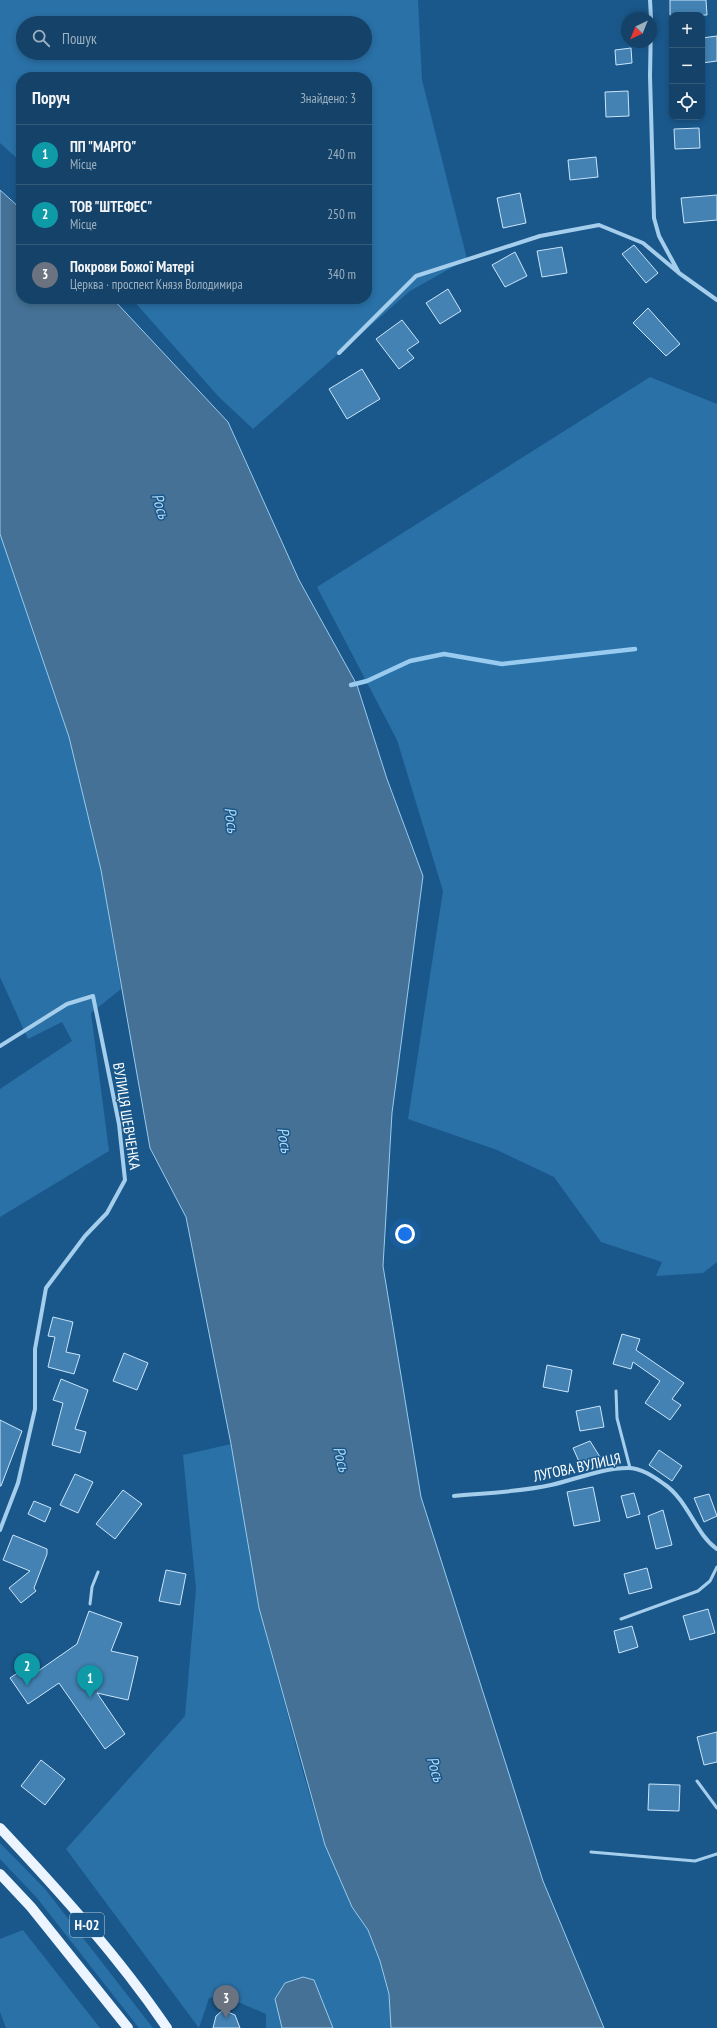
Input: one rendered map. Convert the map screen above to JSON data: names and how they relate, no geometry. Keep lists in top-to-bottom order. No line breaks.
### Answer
{"streets":{"main road":["Н-02"],"street":["ВУЛИЦЯ ШЕВЧЕНКА","ЛУГОВА ВУЛИЦЯ"]},"water":["Рось"],"north":"bottom left","page":{"map_buttons":["+","−"],"search":"Пошук","heading":["Поруч","Знайдено: 3"],"list":[{"mark":"1","name":"ПП \"МАРГО\"","note":"Місце","value":"240 m"},{"mark":"2","name":"ТОВ \"ШТЕФЕС\"","note":"Місце","value":"250 m"},{"mark":"3","name":"Покрови Божої Матері","note":"Церква · проспект Князя Володимира","value":"340 m"}],"pins":["2","1","3"]}}
